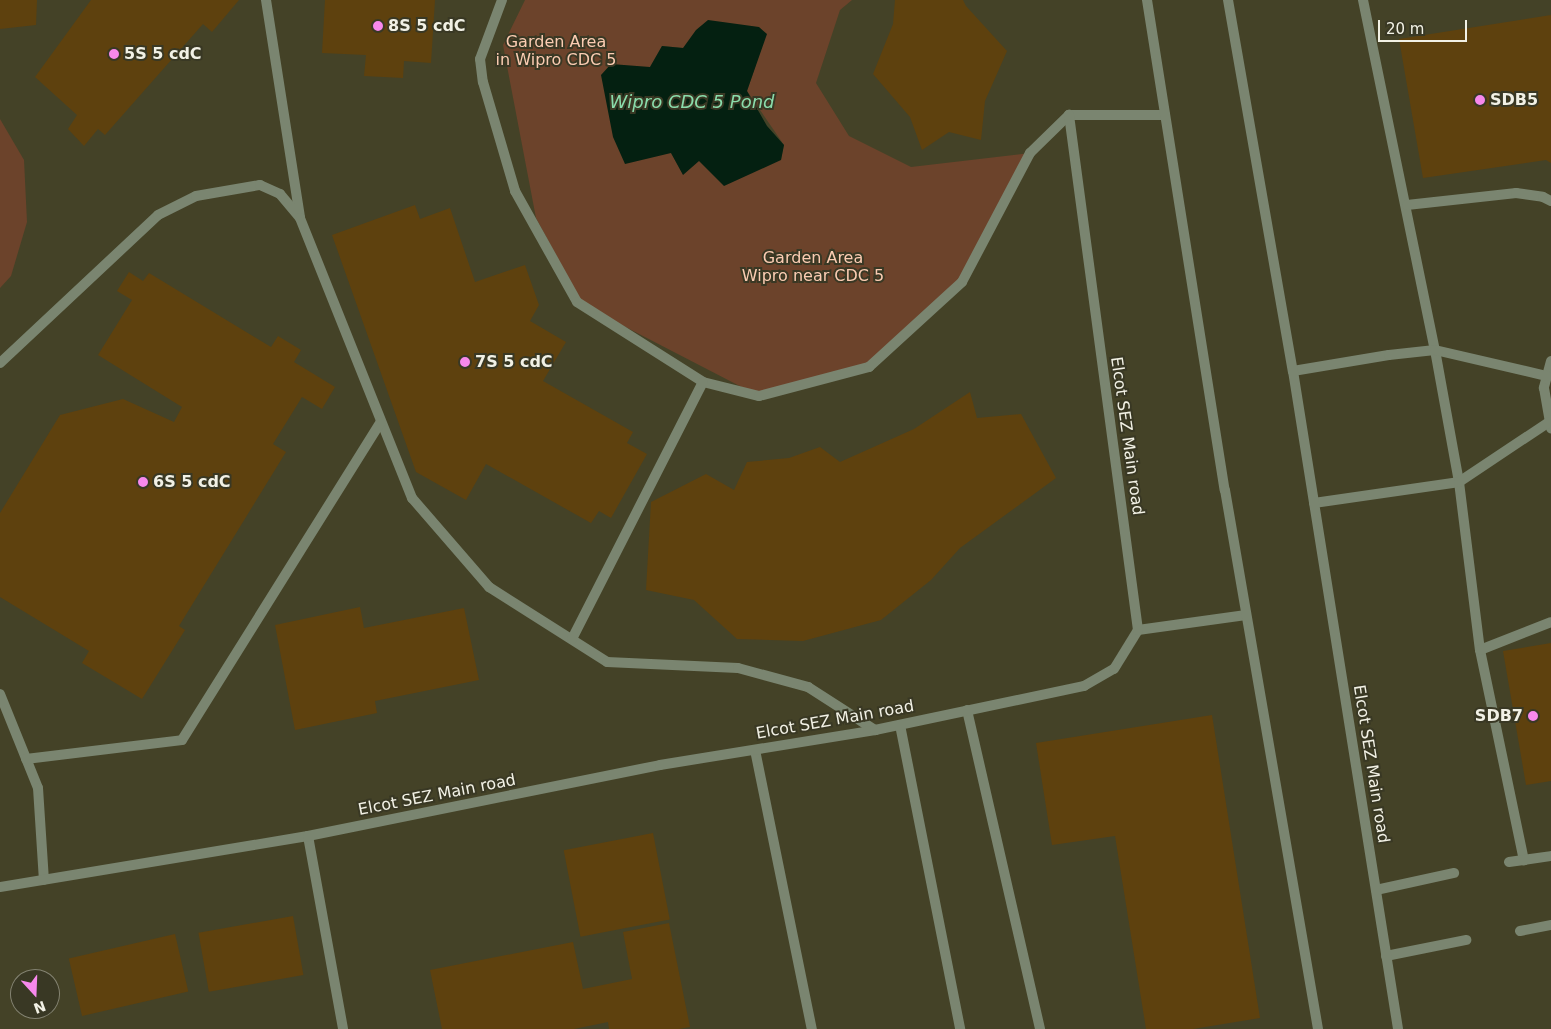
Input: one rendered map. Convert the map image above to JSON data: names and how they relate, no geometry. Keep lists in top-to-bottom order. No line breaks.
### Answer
{"streets":{"street":["Elcot SEZ Main road"]},"water":["Wipro CDC 5 Pond"],"parks":["Garden Area in Wipro CDC 5","Garden Area Wipro near CDC 5"],"places":["8S 5 cdC","5S 5 cdC","SDB5","7S 5 cdC","6S 5 cdC","SDB7"],"scale_bar":"20 m","north":"bottom"}
